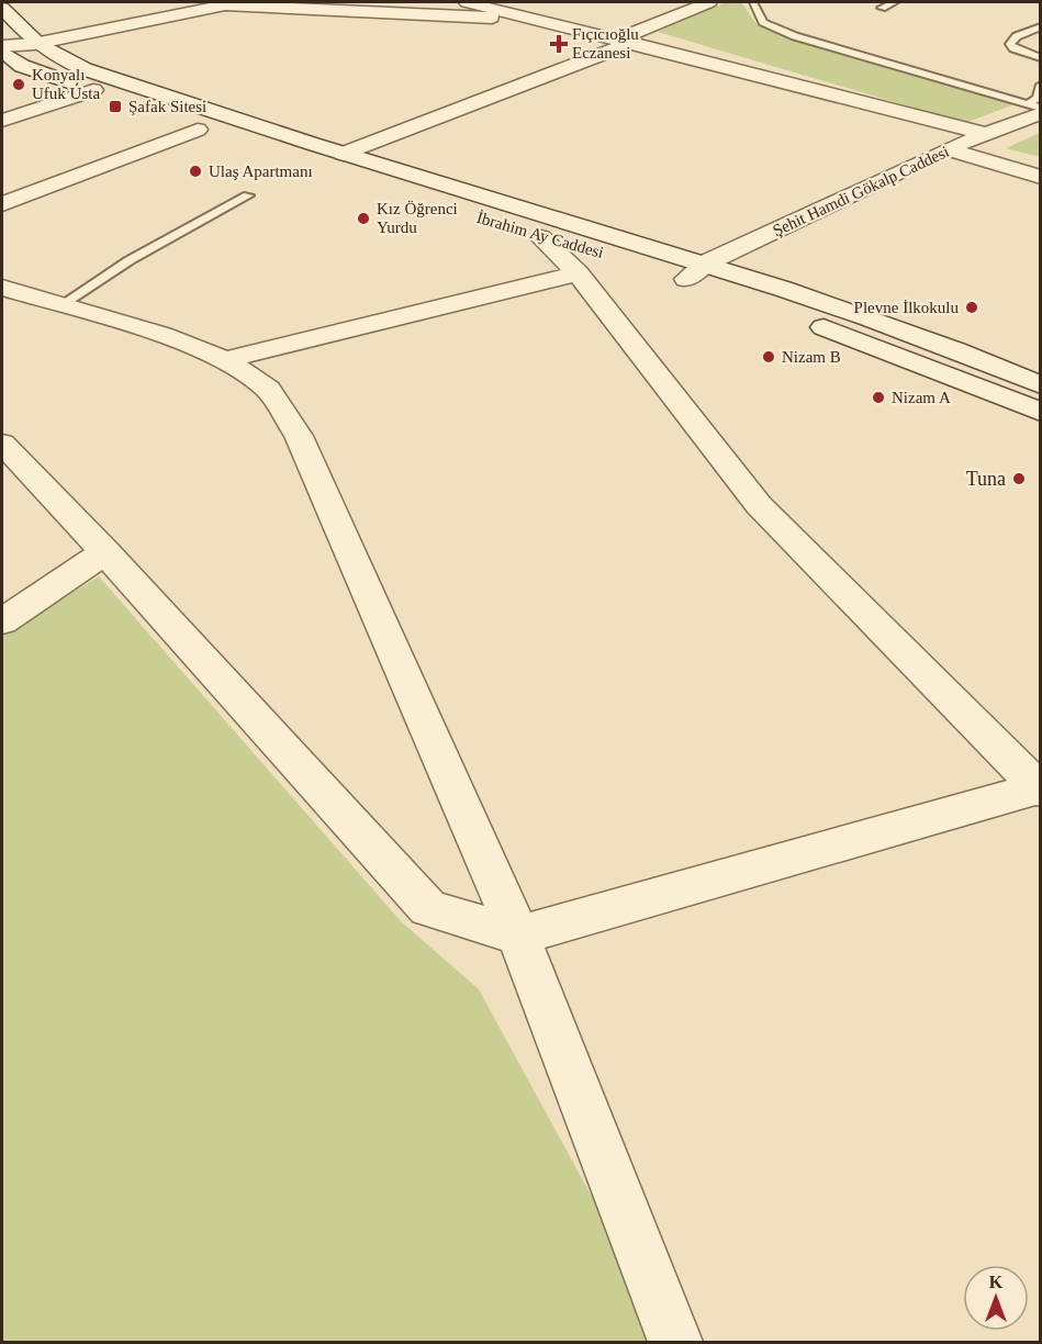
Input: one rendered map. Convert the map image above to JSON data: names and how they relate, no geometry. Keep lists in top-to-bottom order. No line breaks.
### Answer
{"streets":{"street":["Şehit Hamdi Gökalp Caddesi","İbrahim Ay Caddesi"]},"crossings":[["Şehit Hamdi Gökalp Caddesi","İbrahim Ay Caddesi"]],"places":{"health":["Fıçıcıoğlu Eczanesi"],"other":["Konyalı Ufuk Usta","Ulaş Apartmanı","Kız Öğrenci Yurdu","Plevne İlkokulu","Nizam B","Nizam A","Tuna"],"transit":["Şafak Sitesi"]},"north":"top"}
